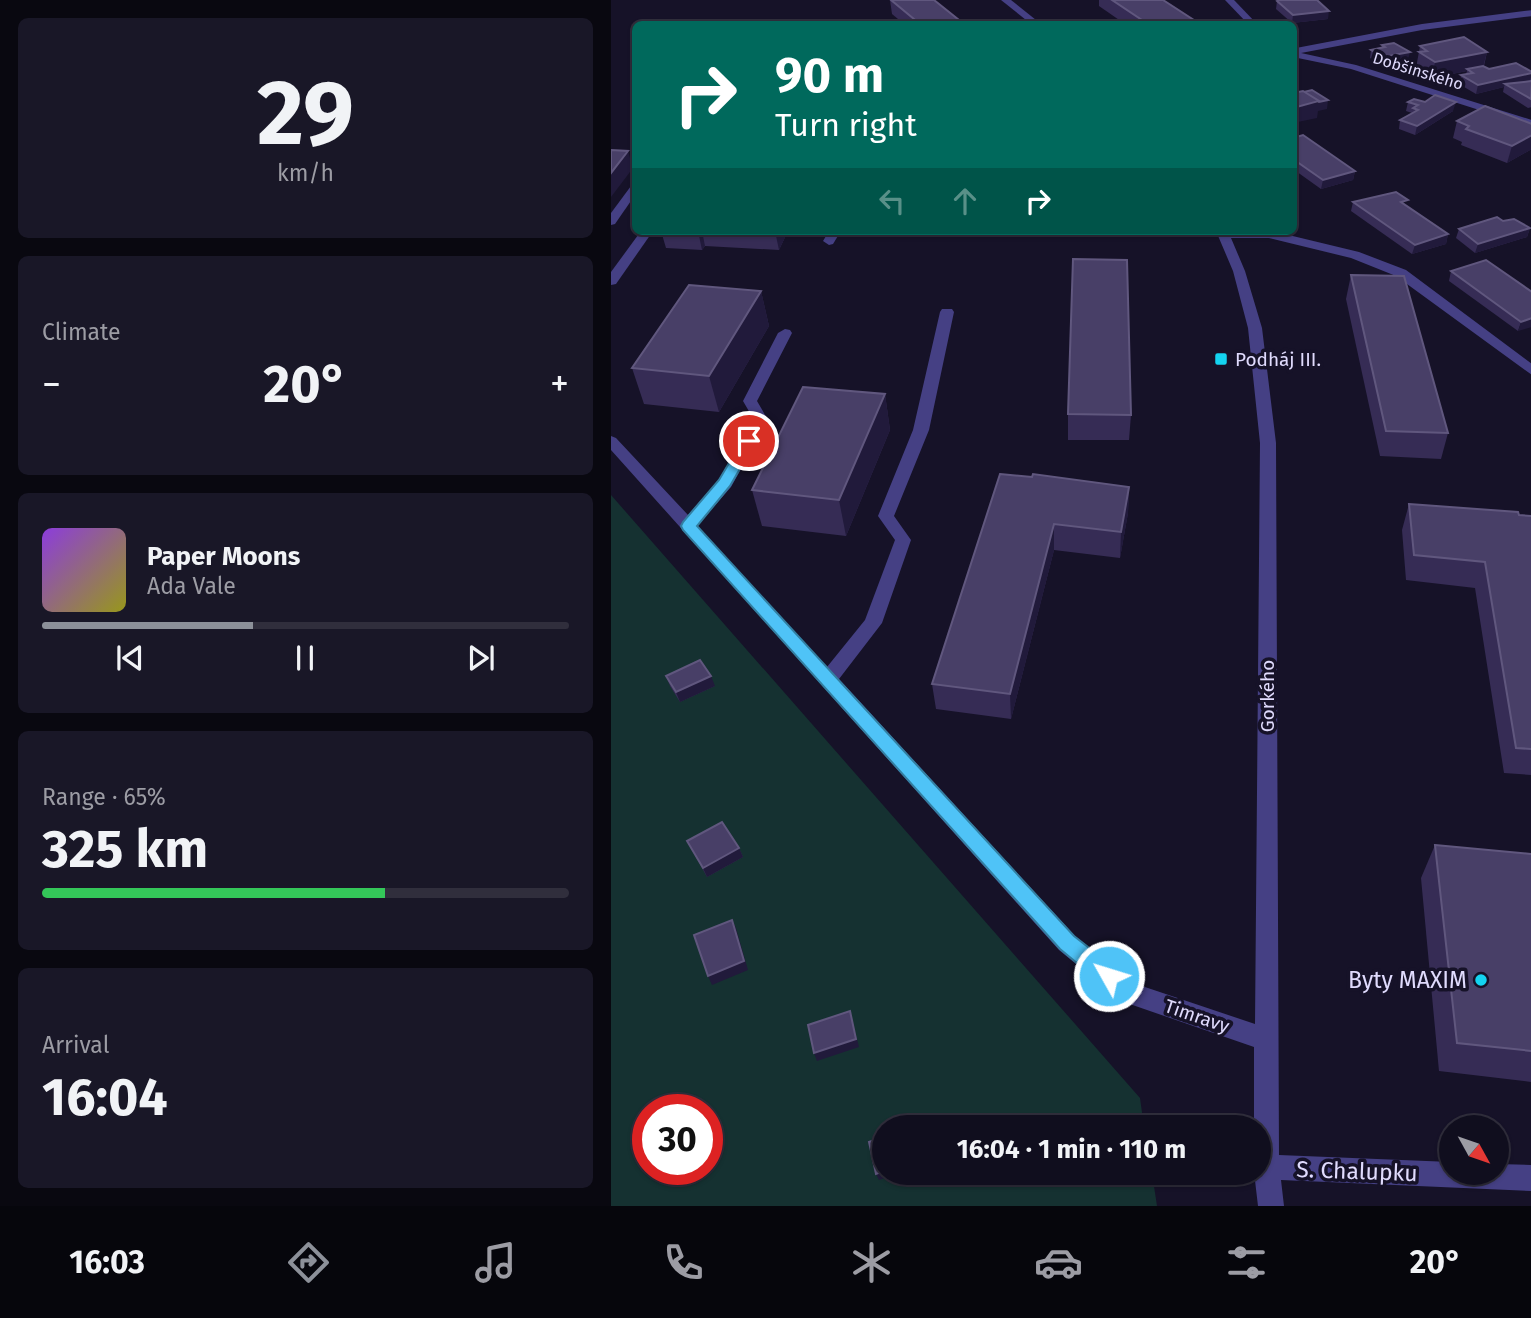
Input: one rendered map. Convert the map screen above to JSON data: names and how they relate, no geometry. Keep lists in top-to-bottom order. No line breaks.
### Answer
{"streets":{"street":["Dobšinského","Gorkého","Timravy","S. Chalupku"]},"crossings":[["Gorkého","Timravy"]],"places":{"transit":["Podháj III."],"other":["Byty MAXIM"]},"north":"bottom right","page":{"tile":[["29","km/h"],"Climate",["Range · 65%","325 km"],["Arrival","16:04"]],"turn":["90 m","Turn right"],"heat":["−","20°","+"],"song":["Paper Moons","Ada Vale"],"limit":"30","trip":"16:04 · 1 min · 110 m","tabs":["16:03","20°"]}}
